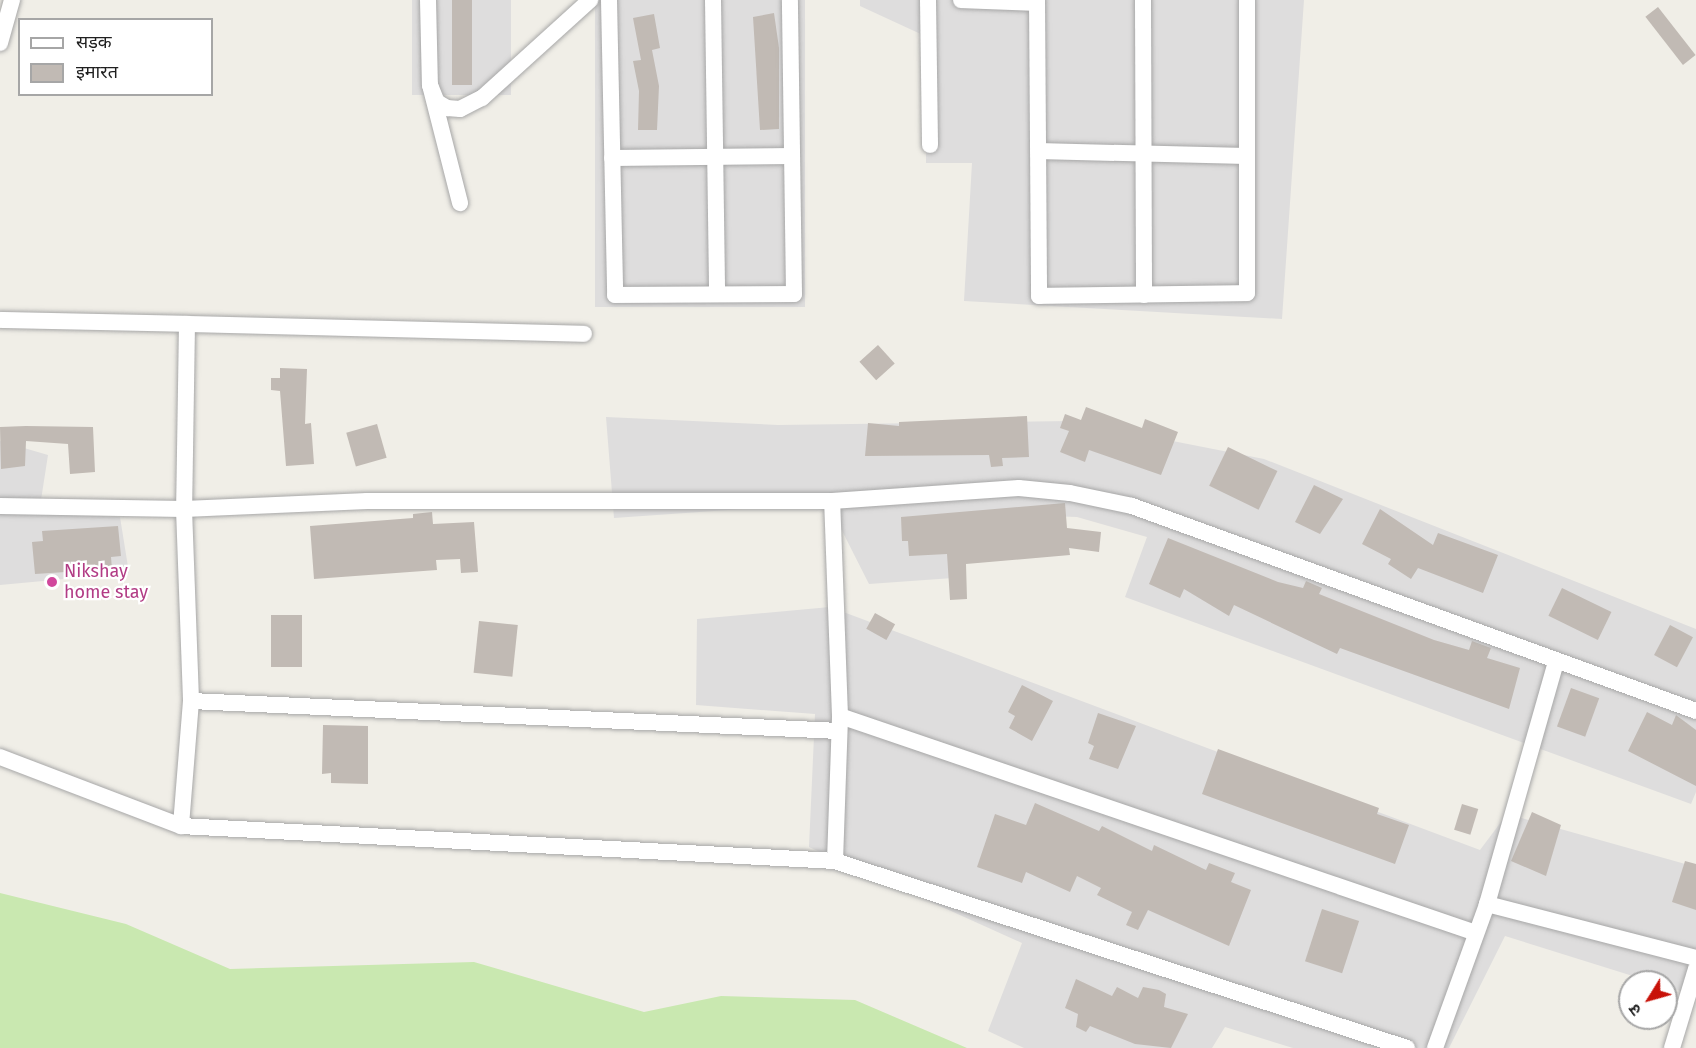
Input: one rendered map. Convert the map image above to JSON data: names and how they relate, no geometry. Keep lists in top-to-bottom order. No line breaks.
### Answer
{"places":["Nikshay home stay"],"legend":["सड़क","इमारत"],"north":"bottom left"}
